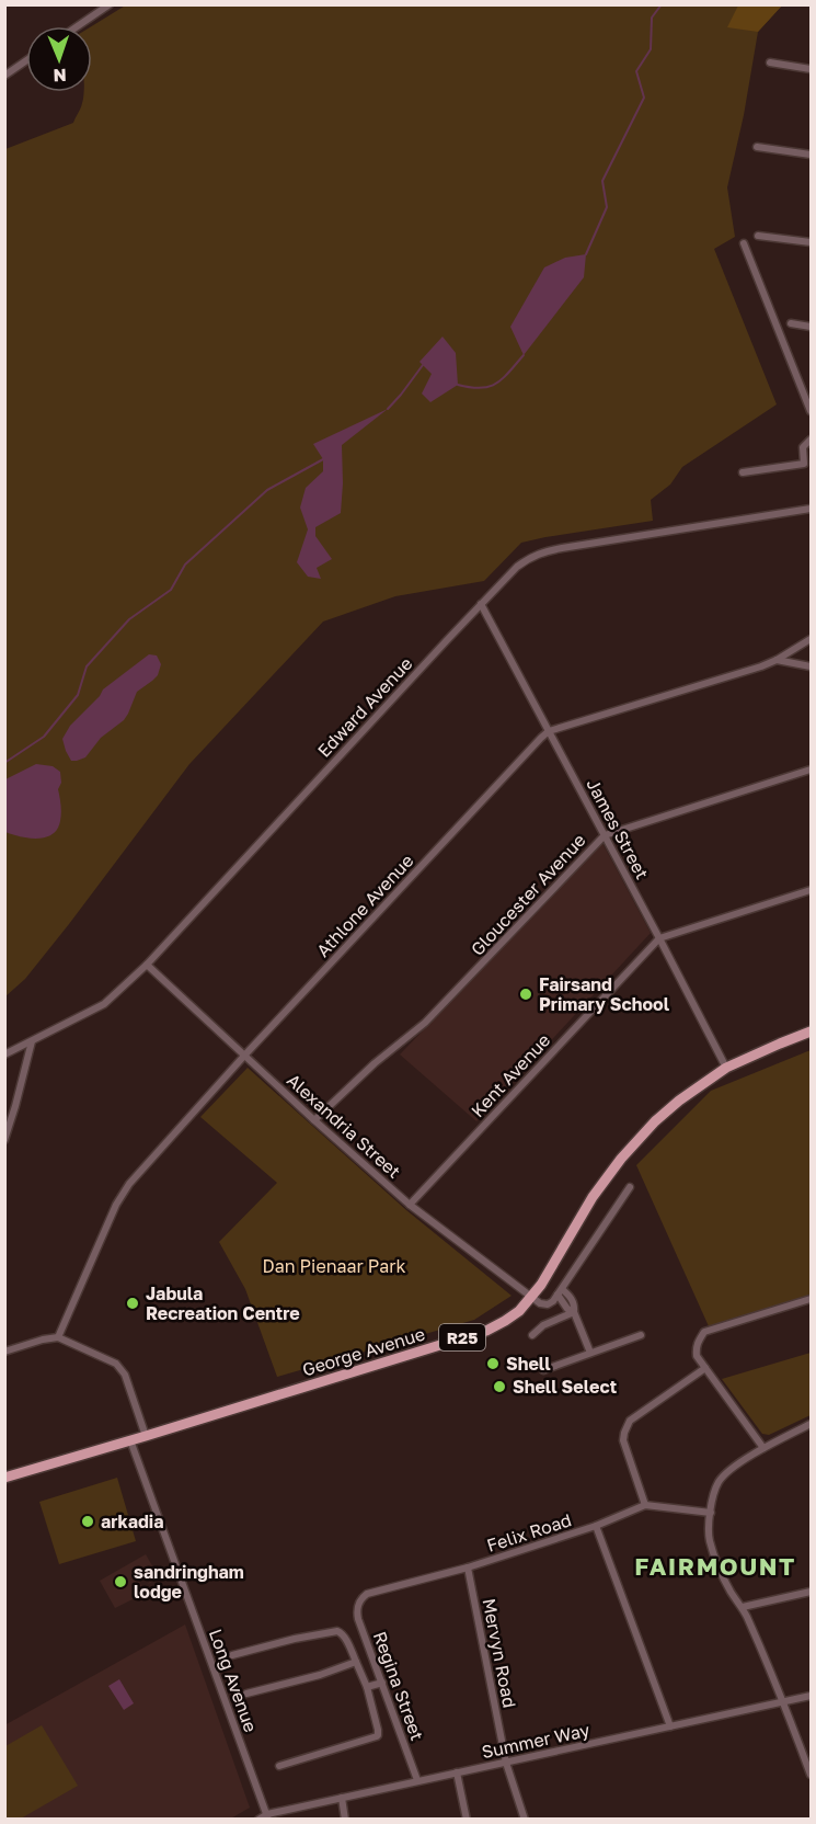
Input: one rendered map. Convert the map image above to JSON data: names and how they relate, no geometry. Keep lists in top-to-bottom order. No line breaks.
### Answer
{"streets":{"main road":["R25","George Avenue"],"street":["Edward Avenue","James Street","Gloucester Avenue","Athlone Avenue","Kent Avenue","Alexandria Street","Felix Road","Mervyn Road","Long Avenue","Regina Street","Summer Way"]},"crossings":[["Edward Avenue","James Street"],["Edward Avenue","Alexandria Street"],["James Street","Gloucester Avenue"],["James Street","Athlone Avenue"],["James Street","Kent Avenue"],["James Street","George Avenue"],["Gloucester Avenue","Alexandria Street"],["Athlone Avenue","Alexandria Street"],["Kent Avenue","Alexandria Street"],["Alexandria Street","George Avenue"],["George Avenue","Long Avenue"],["Felix Road","Mervyn Road"],["Felix Road","Regina Street"],["Mervyn Road","Summer Way"],["Long Avenue","Summer Way"],["Regina Street","Summer Way"]],"districts":["FAIRMOUNT"],"parks":["Dan Pienaar Park"],"places":["Fairsand Primary School","Jabula Recreation Centre","Shell","Shell Select","arkadia","sandringham lodge"],"north":"bottom"}
